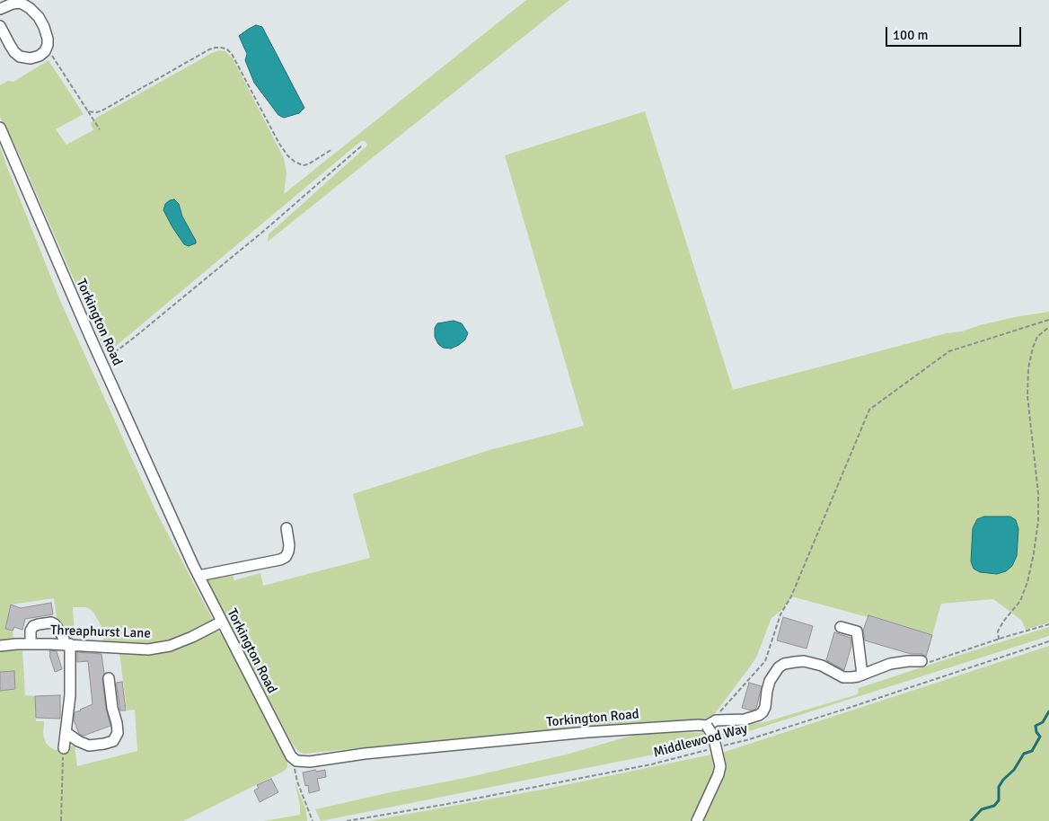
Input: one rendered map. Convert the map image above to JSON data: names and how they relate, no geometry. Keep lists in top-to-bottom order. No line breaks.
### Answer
{"streets":{"street":["Torkington Road","Threaphurst Lane"],"path":["Middlewood Way"]},"crossings":[["Torkington Road","Threaphurst Lane"]],"scale_bar":"100 m"}
